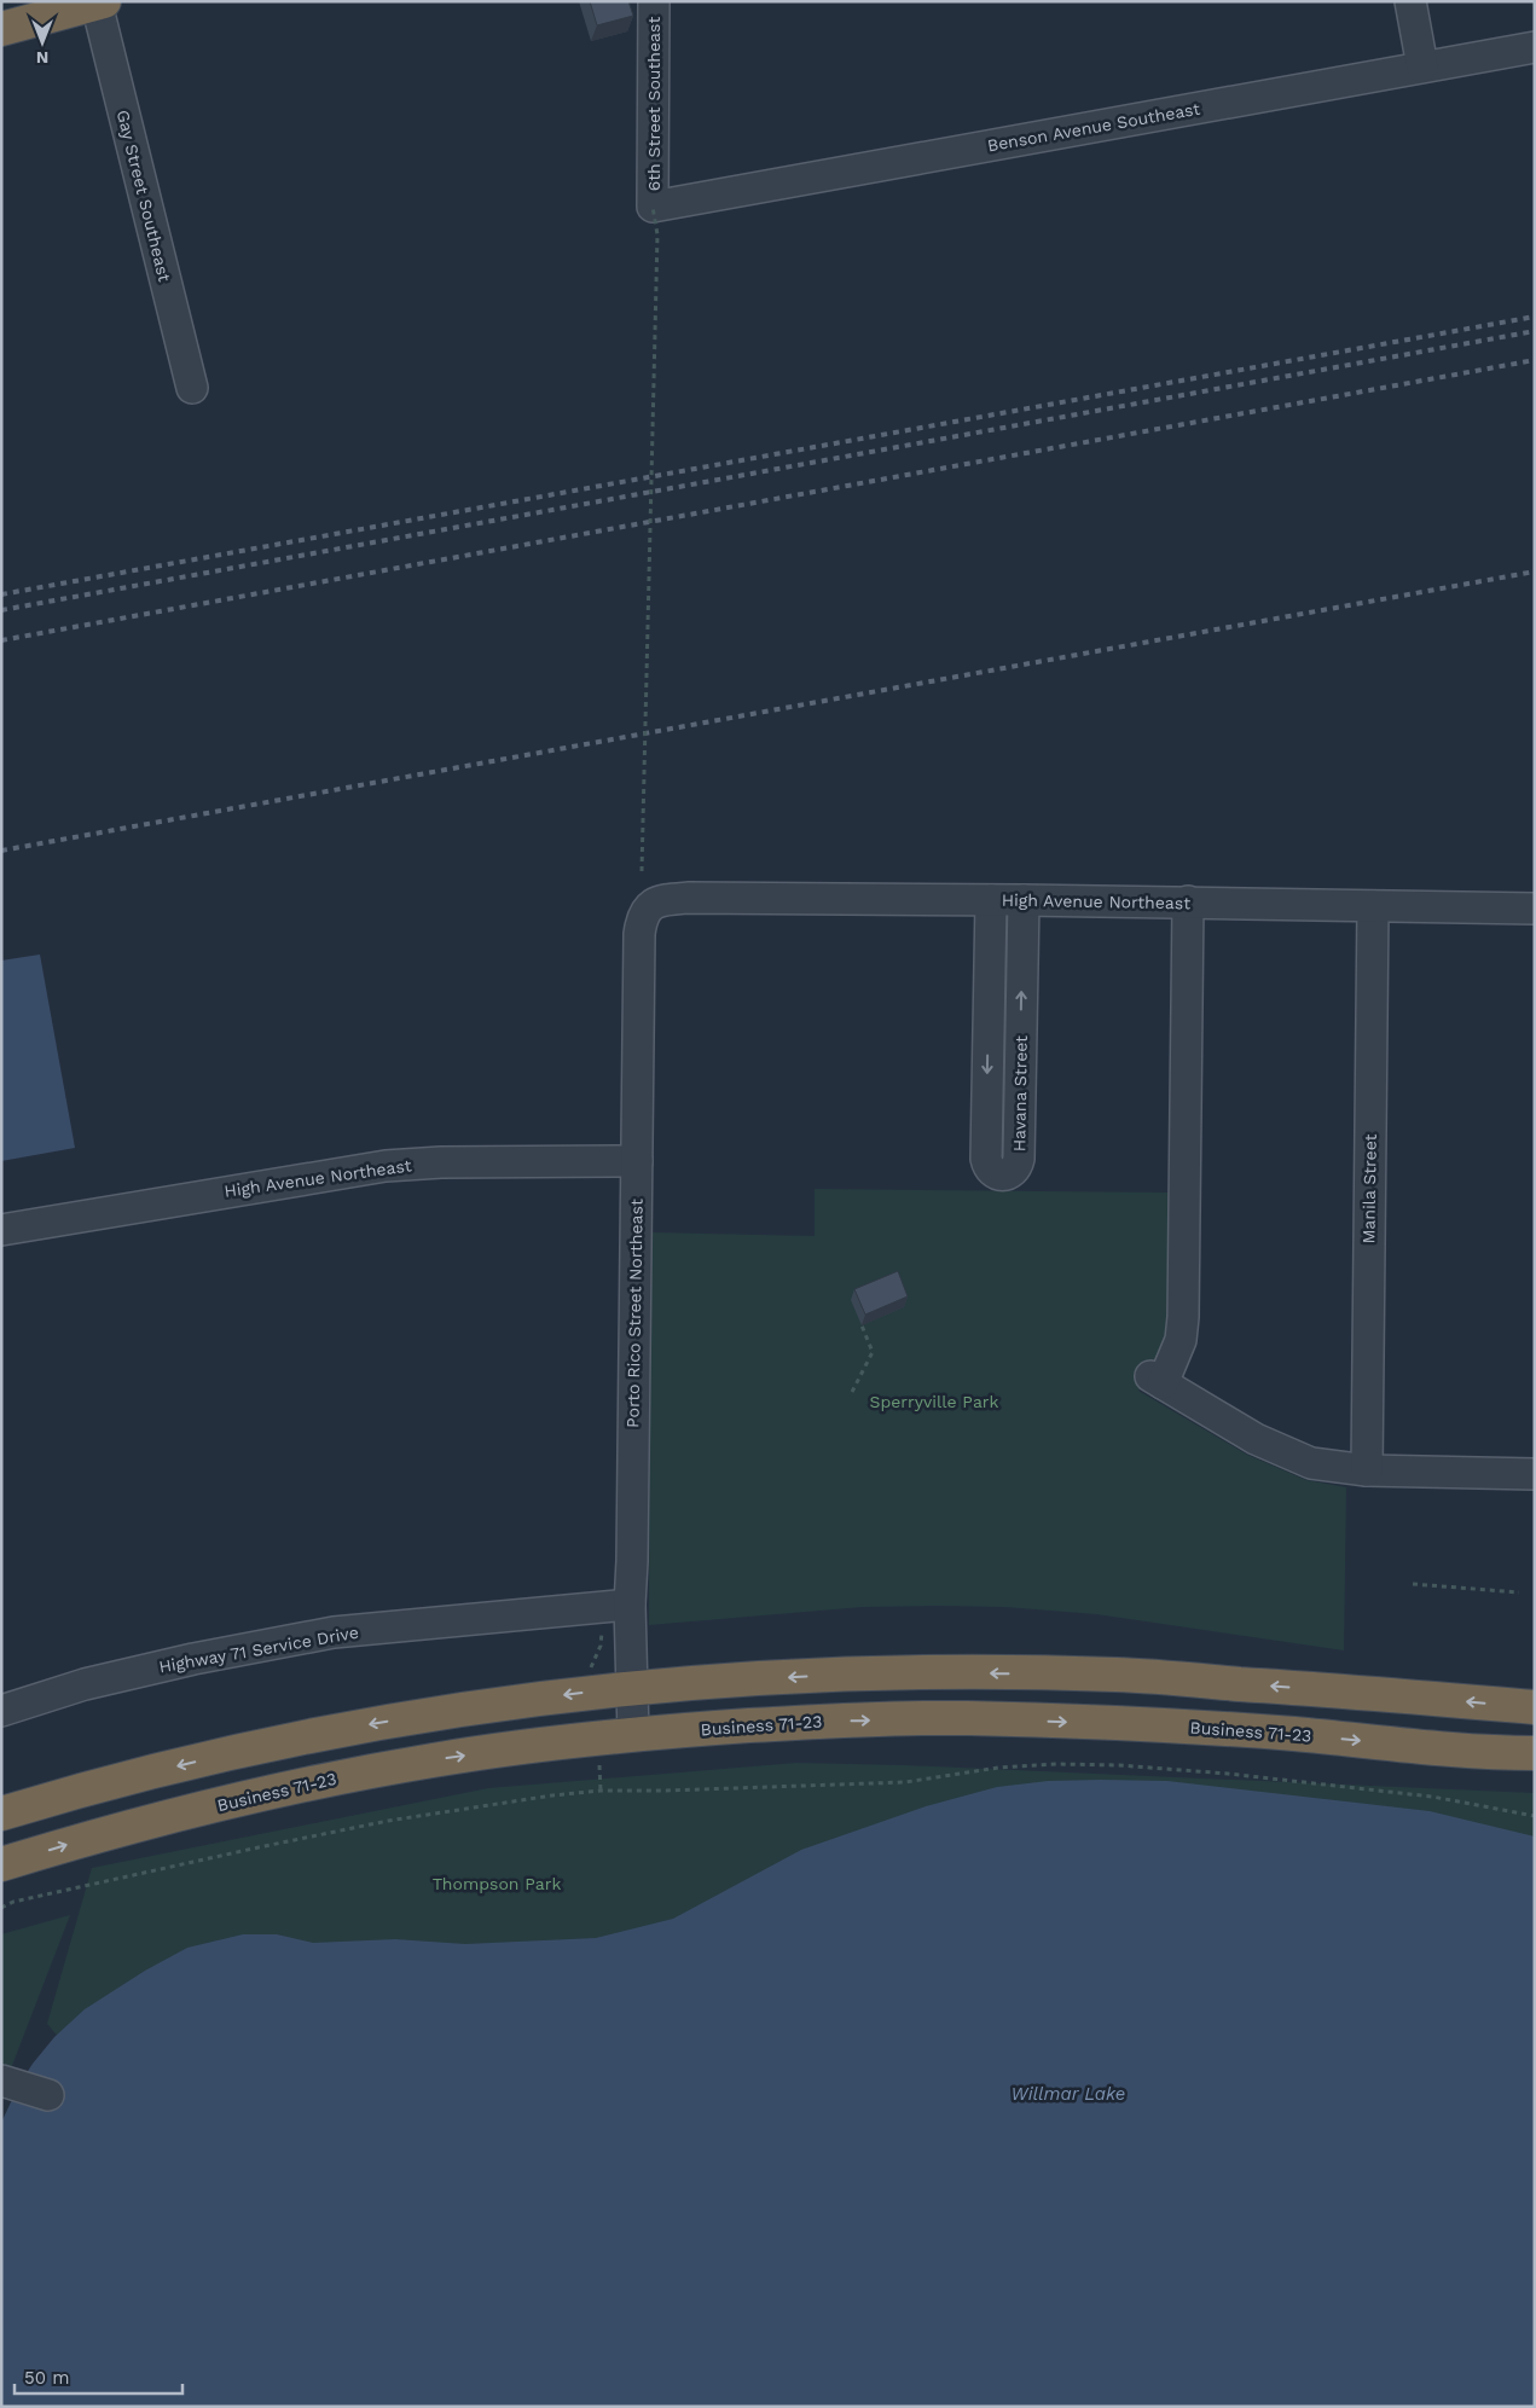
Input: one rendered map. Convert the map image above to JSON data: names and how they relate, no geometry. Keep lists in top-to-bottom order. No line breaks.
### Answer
{"streets":{"highway":["Business 71-23"],"street":["6th Street Southeast","Benson Avenue Southeast","Gay Street Southeast","High Avenue Northeast","Havana Street","Manila Street","Porto Rico Street Northeast","Highway 71 Service Drive"]},"crossings":[["6th Street Southeast","Benson Avenue Southeast"],["High Avenue Northeast","Havana Street"],["High Avenue Northeast","Manila Street"],["High Avenue Northeast","Porto Rico Street Northeast"],["Porto Rico Street Northeast","Highway 71 Service Drive"],["Porto Rico Street Northeast","Business 71-23"]],"water":["Willmar Lake"],"parks":["Sperryville Park","Thompson Park"],"scale_bar":"50 m","north":"bottom"}
